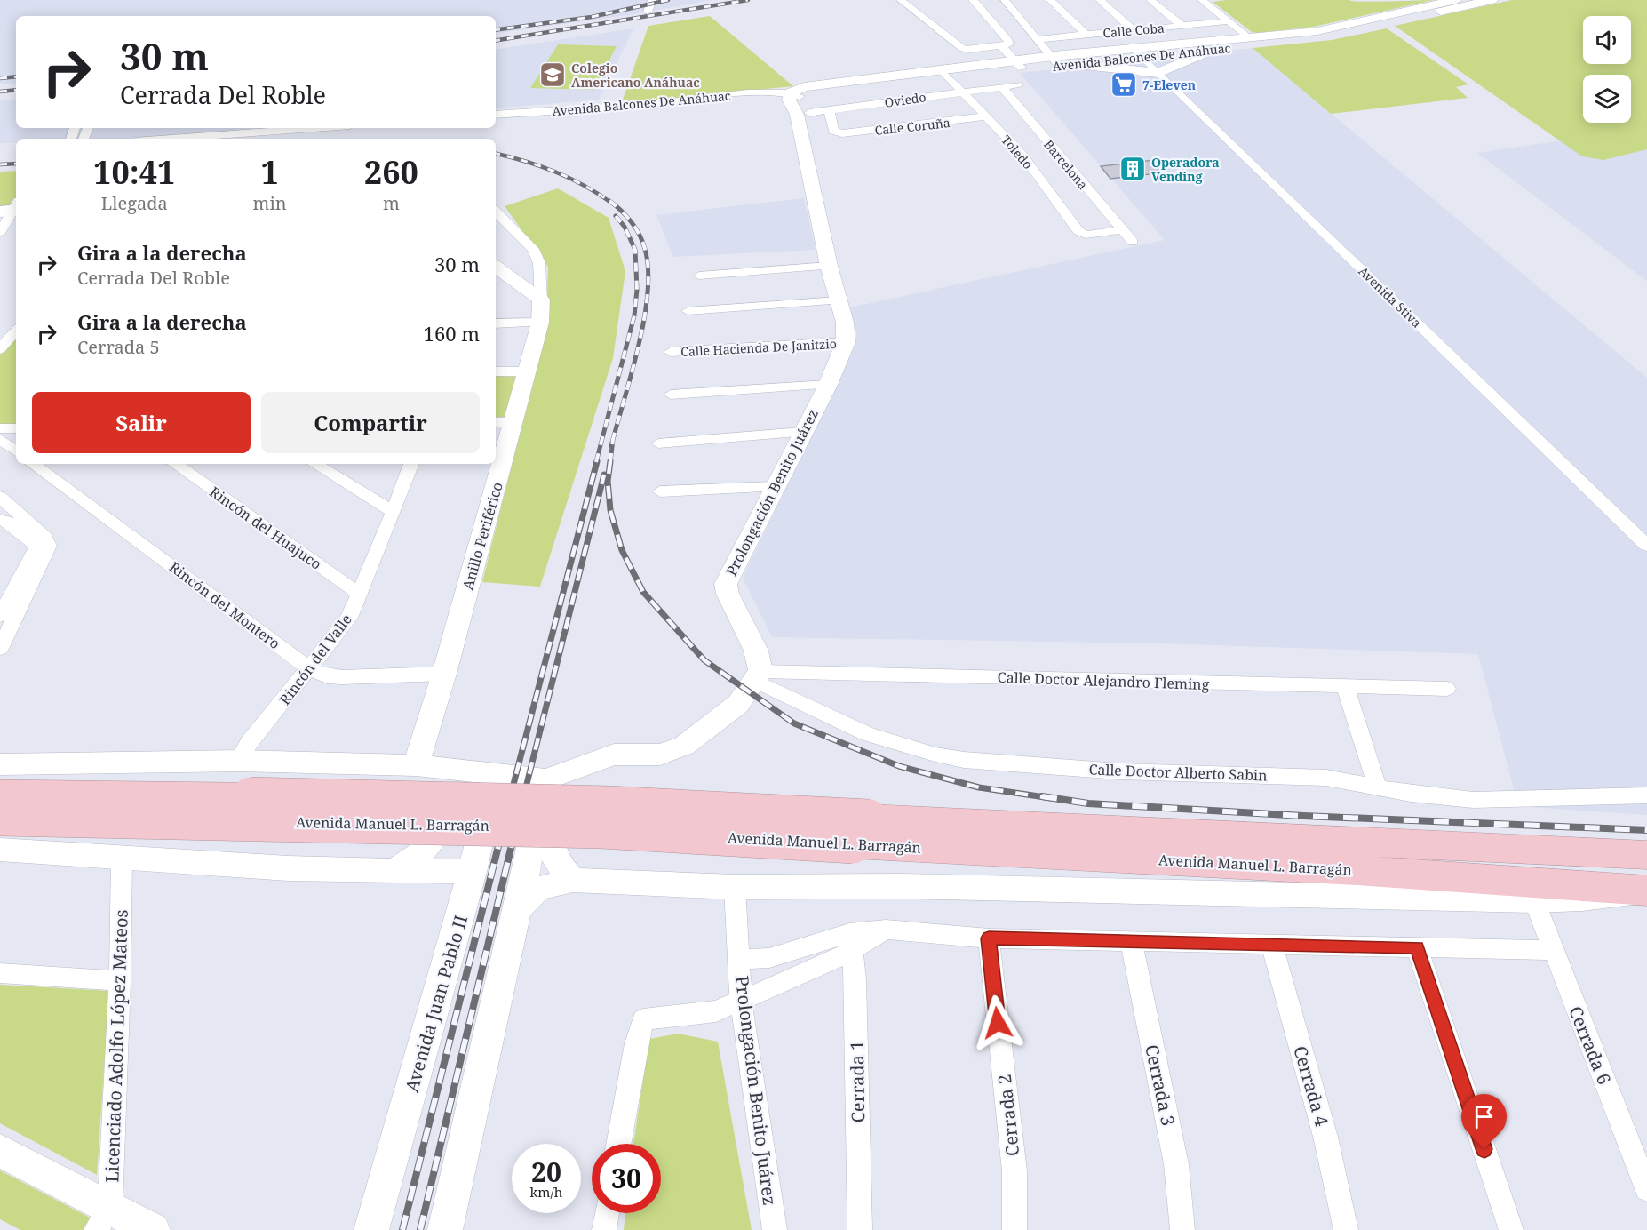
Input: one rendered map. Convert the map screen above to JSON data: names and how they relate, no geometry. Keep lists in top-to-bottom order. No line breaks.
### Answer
{"streets":{"highway":["Avenida Manuel L. Barragán"],"street":["Calle Coba","Avenida Balcones De Anáhuac","Oviedo","Calle Coruña","Toledo","Barcelona","Avenida Stiva","Calle Hacienda De Janitzio","Prolongación Benito Juárez","Rincón del Huajuco","Anillo Periférico","Rincón del Montero","Rincón del Valle","Calle Doctor Alejandro Fleming","Calle Doctor Alberto Sabin","Avenida Juan Pablo II","Cerrada 6","Licenciado Adolfo López Mateos","Cerrada 1","Cerrada 3","Cerrada 4","Cerrada 2"]},"crossings":[["Avenida Balcones De Anáhuac","Toledo"],["Avenida Balcones De Anáhuac","Avenida Stiva"],["Avenida Balcones De Anáhuac","Prolongación Benito Juárez"],["Oviedo","Calle Coruña"],["Oviedo","Toledo"],["Oviedo","Barcelona"],["Calle Coruña","Toledo"],["Toledo","Barcelona"],["Calle Hacienda De Janitzio","Prolongación Benito Juárez"],["Prolongación Benito Juárez","Calle Doctor Alejandro Fleming"],["Prolongación Benito Juárez","Calle Doctor Alberto Sabin"],["Rincón del Huajuco","Rincón del Valle"],["Anillo Periférico","Rincón del Montero"],["Rincón del Montero","Rincón del Valle"],["Calle Doctor Alejandro Fleming","Calle Doctor Alberto Sabin"]],"places":{"school or university":["Colegio Americano Anáhuac"],"supermarket":["7-Eleven"],"building":["Operadora Vending"]},"page":{"turn":["30 m","Cerrada Del Roble"],"eta":["10:41","Llegada","1","min","260","m"],"list":[{"name":"Gira a la derecha","note":"Cerrada Del Roble","value":"30 m"},{"name":"Gira a la derecha","note":"Cerrada 5","value":"160 m"}],"buttons":["Salir","Compartir"],"speed":"20 km/h","limit":"30"}}
